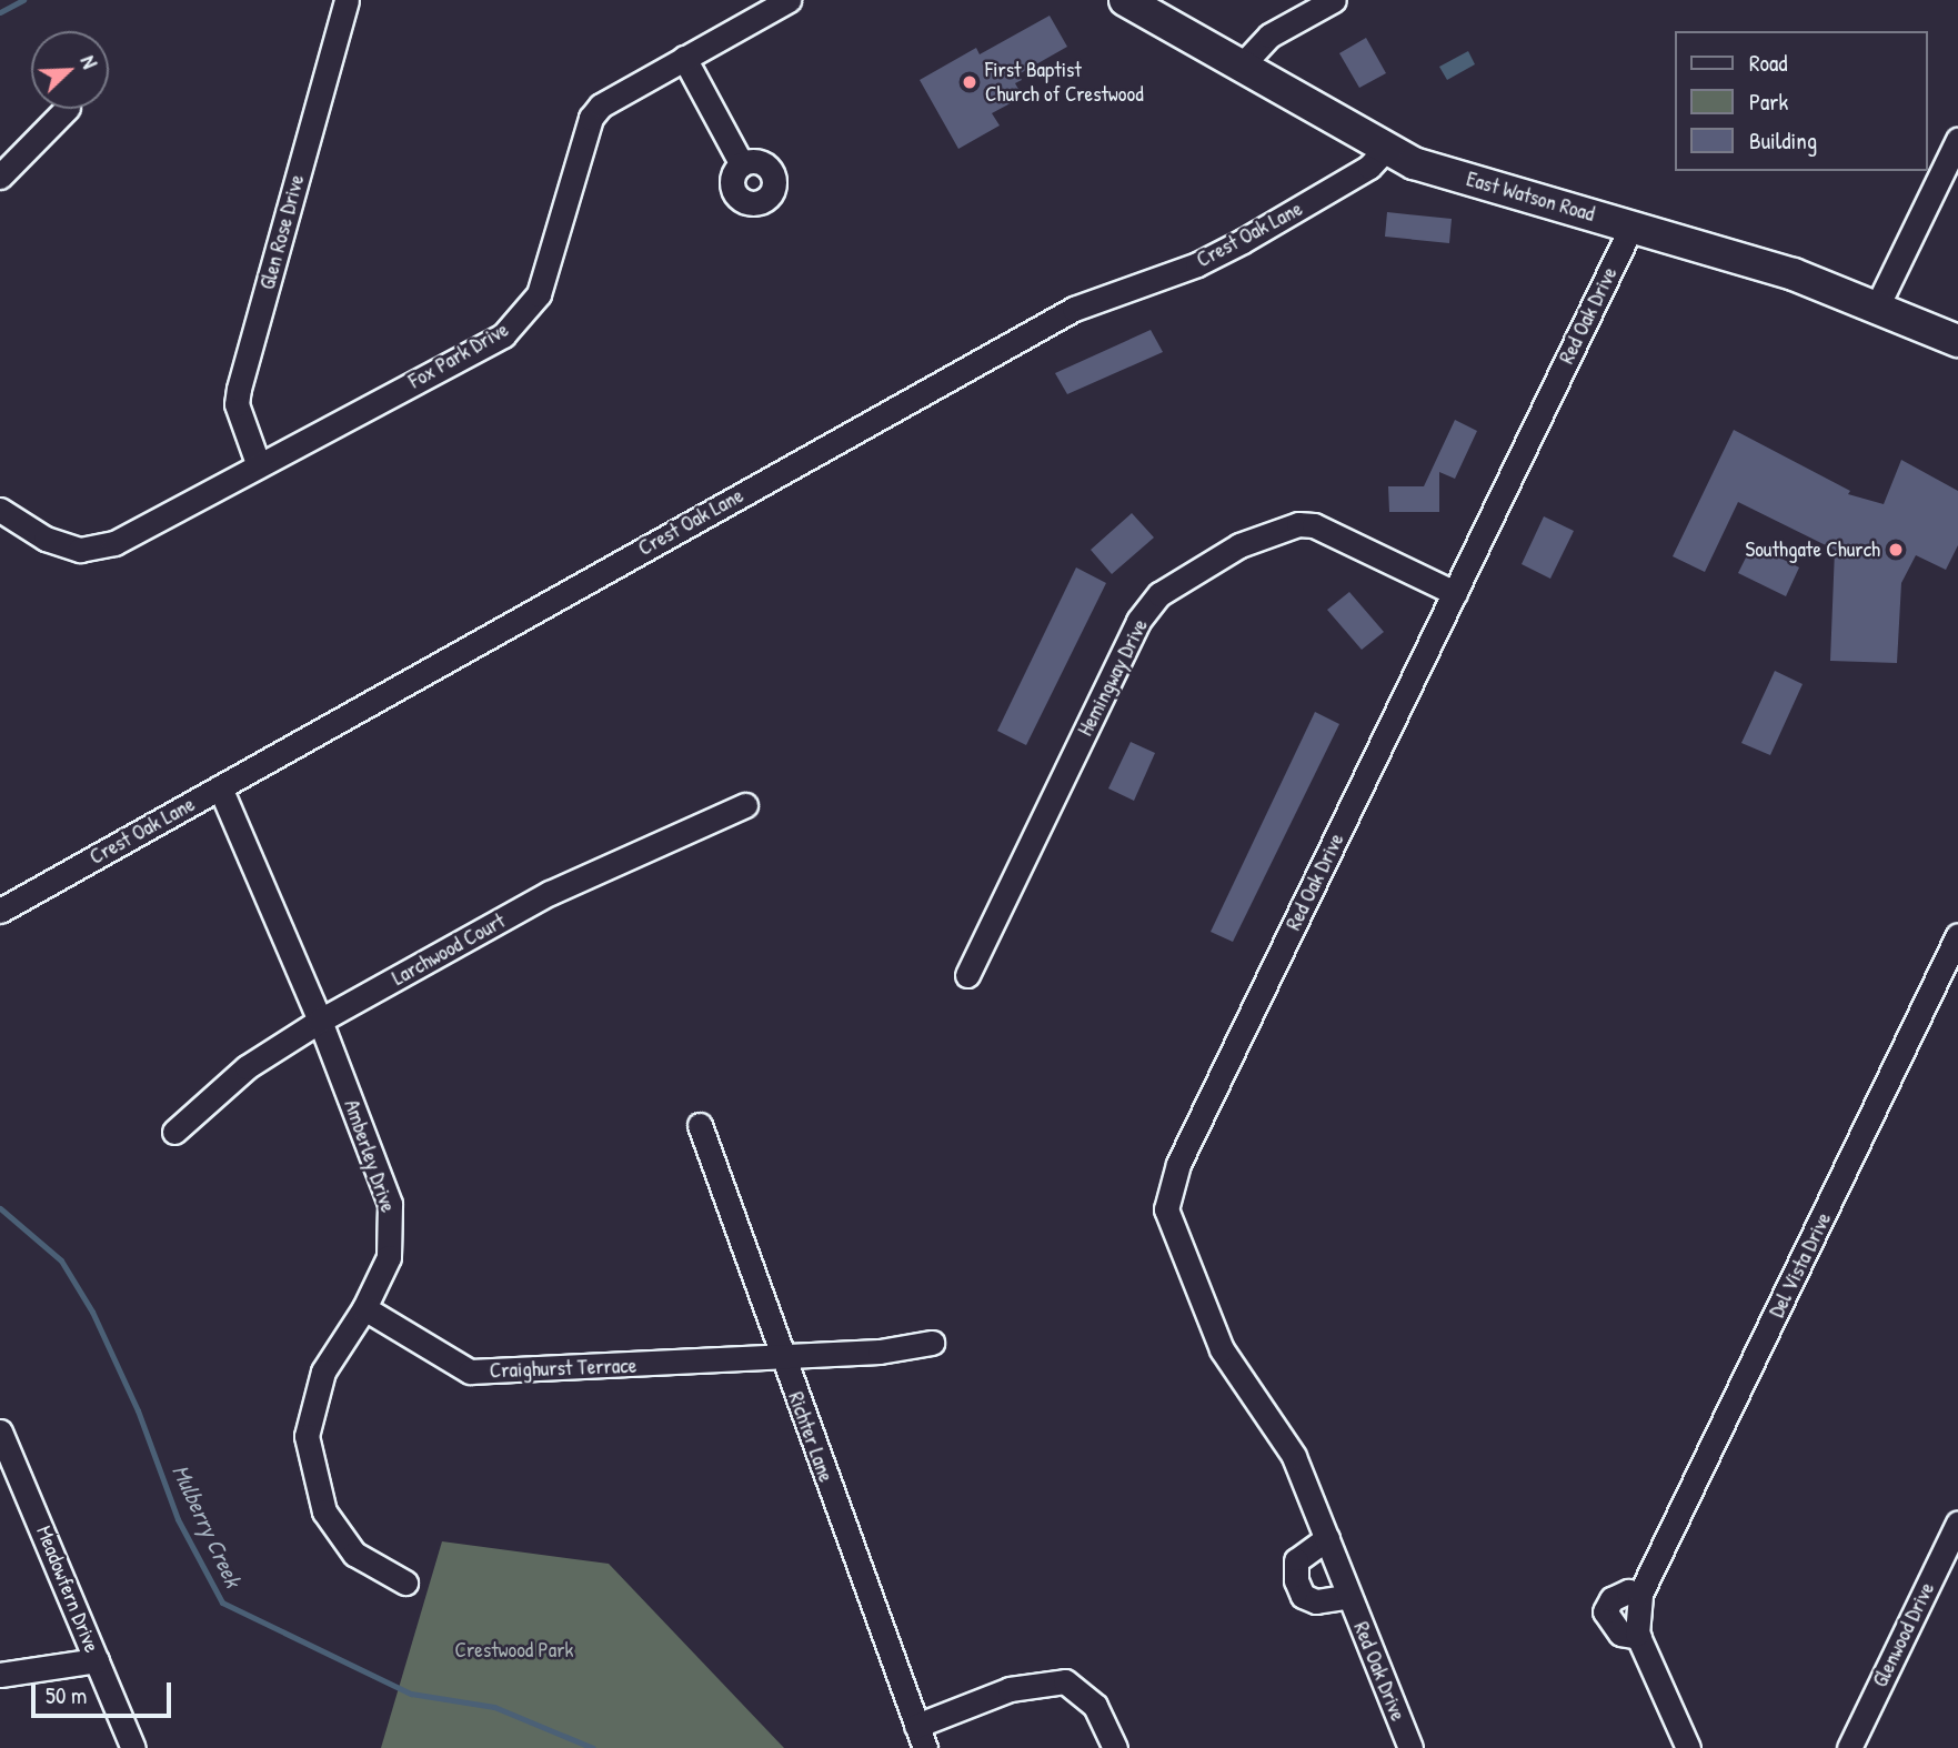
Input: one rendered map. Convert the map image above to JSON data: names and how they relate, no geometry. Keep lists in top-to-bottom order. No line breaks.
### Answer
{"streets":{"street":["East Watson Road","Glen Rose Drive","Crest Oak Lane","Red Oak Drive","Fox Park Drive","Hemingway Drive","Larchwood Court","Amberley Drive","Del Vista Drive","Craighurst Terrace","Richter Lane","Meadowfern Drive","Glenwood Drive"]},"crossings":[["East Watson Road","Crest Oak Lane"],["East Watson Road","Red Oak Drive"],["Glen Rose Drive","Fox Park Drive"],["Crest Oak Lane","Amberley Drive"],["Red Oak Drive","Hemingway Drive"],["Larchwood Court","Amberley Drive"],["Amberley Drive","Craighurst Terrace"],["Craighurst Terrace","Richter Lane"]],"water":["Mulberry Creek"],"parks":["Crestwood Park"],"places":["First Baptist Church of Crestwood","Southgate Church"],"legend":["Road","Park","Building"],"scale_bar":"50 m","north":"top right"}
